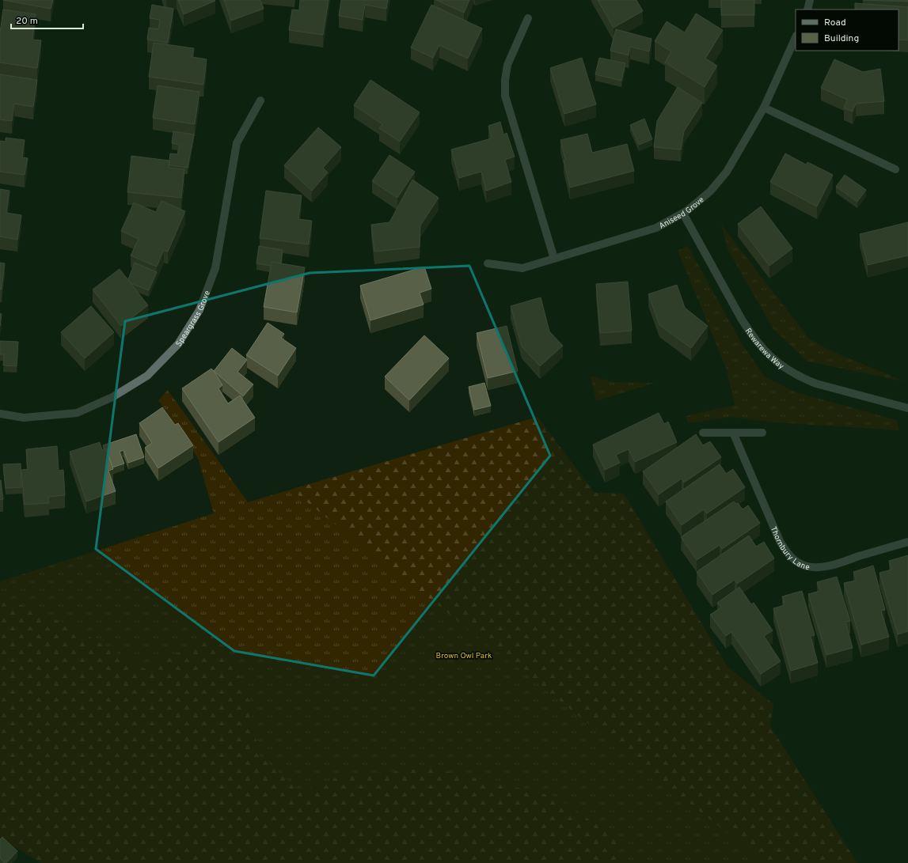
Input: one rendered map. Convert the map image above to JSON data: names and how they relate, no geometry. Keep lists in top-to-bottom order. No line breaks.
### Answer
{"streets":{"street":["Aniseed Grove","Speargrass Grove","Rewarewa Way","Thornbury Lane"]},"crossings":[["Aniseed Grove","Rewarewa Way"]],"parks":["Brown Owl Park"],"legend":["Road","Building"],"scale_bar":"20 m"}
